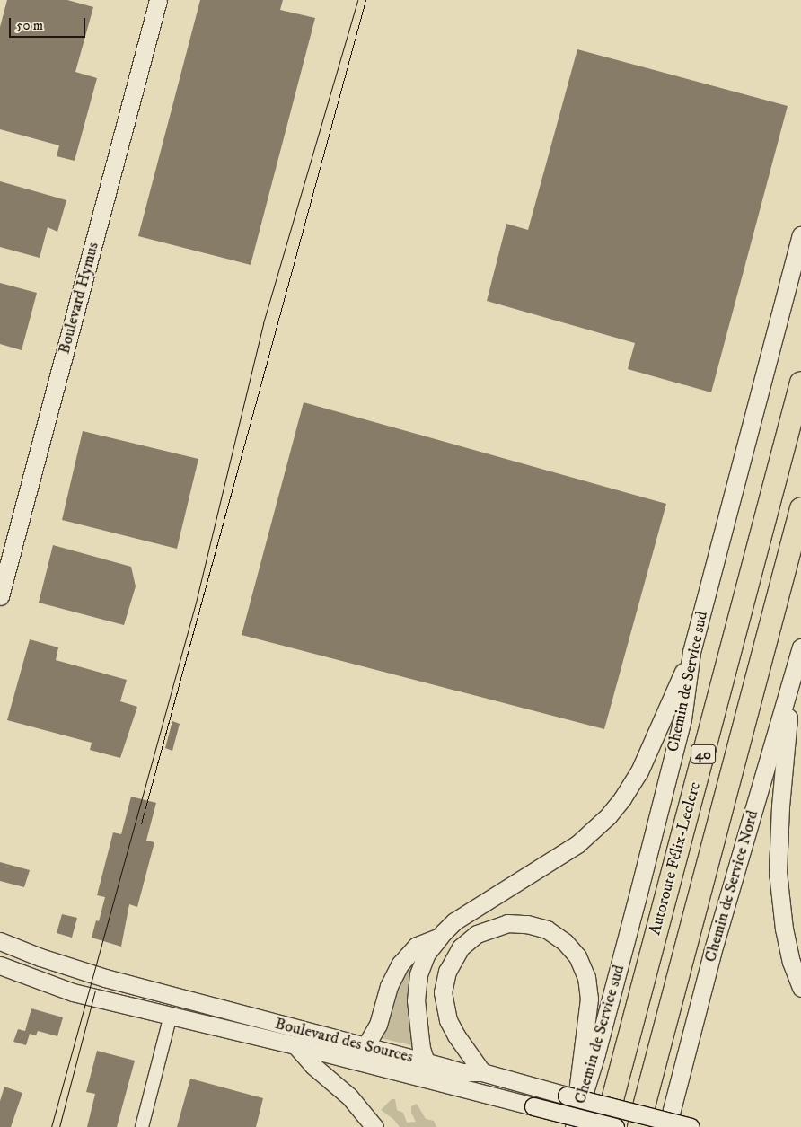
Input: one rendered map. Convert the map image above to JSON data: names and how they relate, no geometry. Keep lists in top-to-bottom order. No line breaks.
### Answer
{"streets":{"highway":["40","Autoroute Félix-Leclerc"],"main road":["Boulevard Hymus","Chemin de Service sud","Chemin de Service Nord","Boulevard des Sources"]},"scale_bar":"50 m"}
